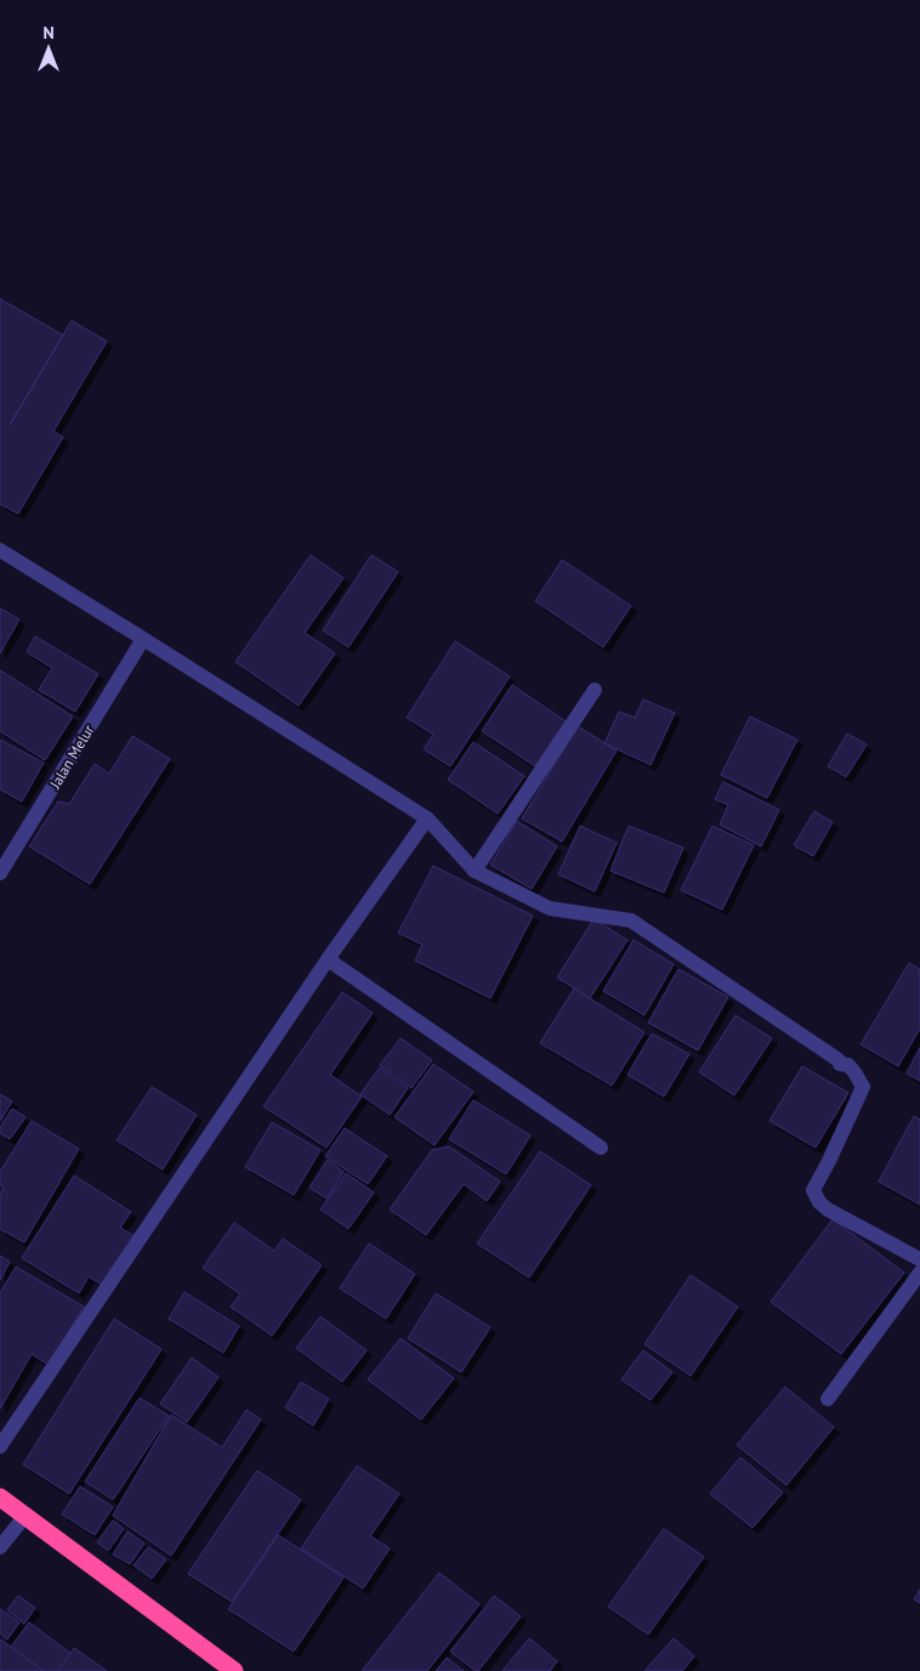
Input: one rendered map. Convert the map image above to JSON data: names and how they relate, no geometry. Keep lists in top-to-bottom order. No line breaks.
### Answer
{"streets":{"street":["Jalan Melur"]},"north":"top"}
